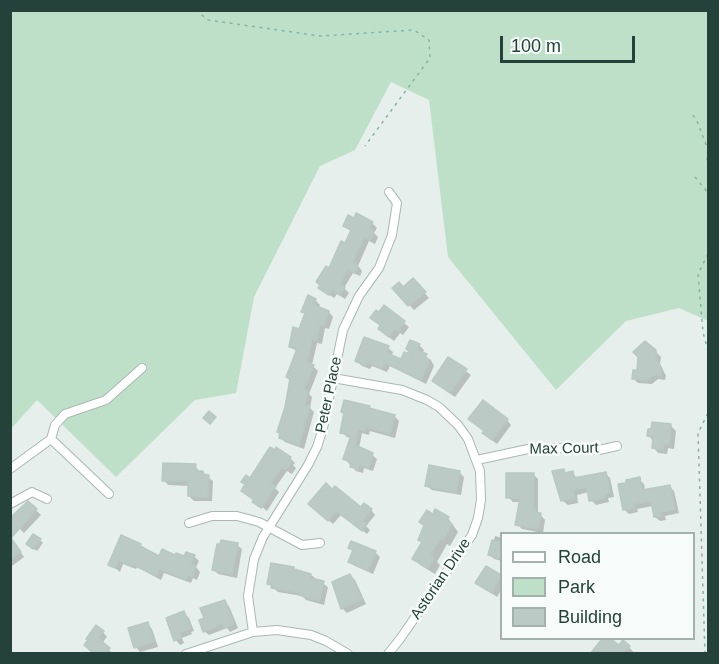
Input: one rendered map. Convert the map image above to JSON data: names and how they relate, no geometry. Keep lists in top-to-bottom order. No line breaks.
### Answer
{"streets":{"street":["Peter Place","Max Court","Astorian Drive"]},"crossings":[["Peter Place","Astorian Drive"],["Max Court","Astorian Drive"]],"legend":["Road","Park","Building"],"scale_bar":"100 m"}
